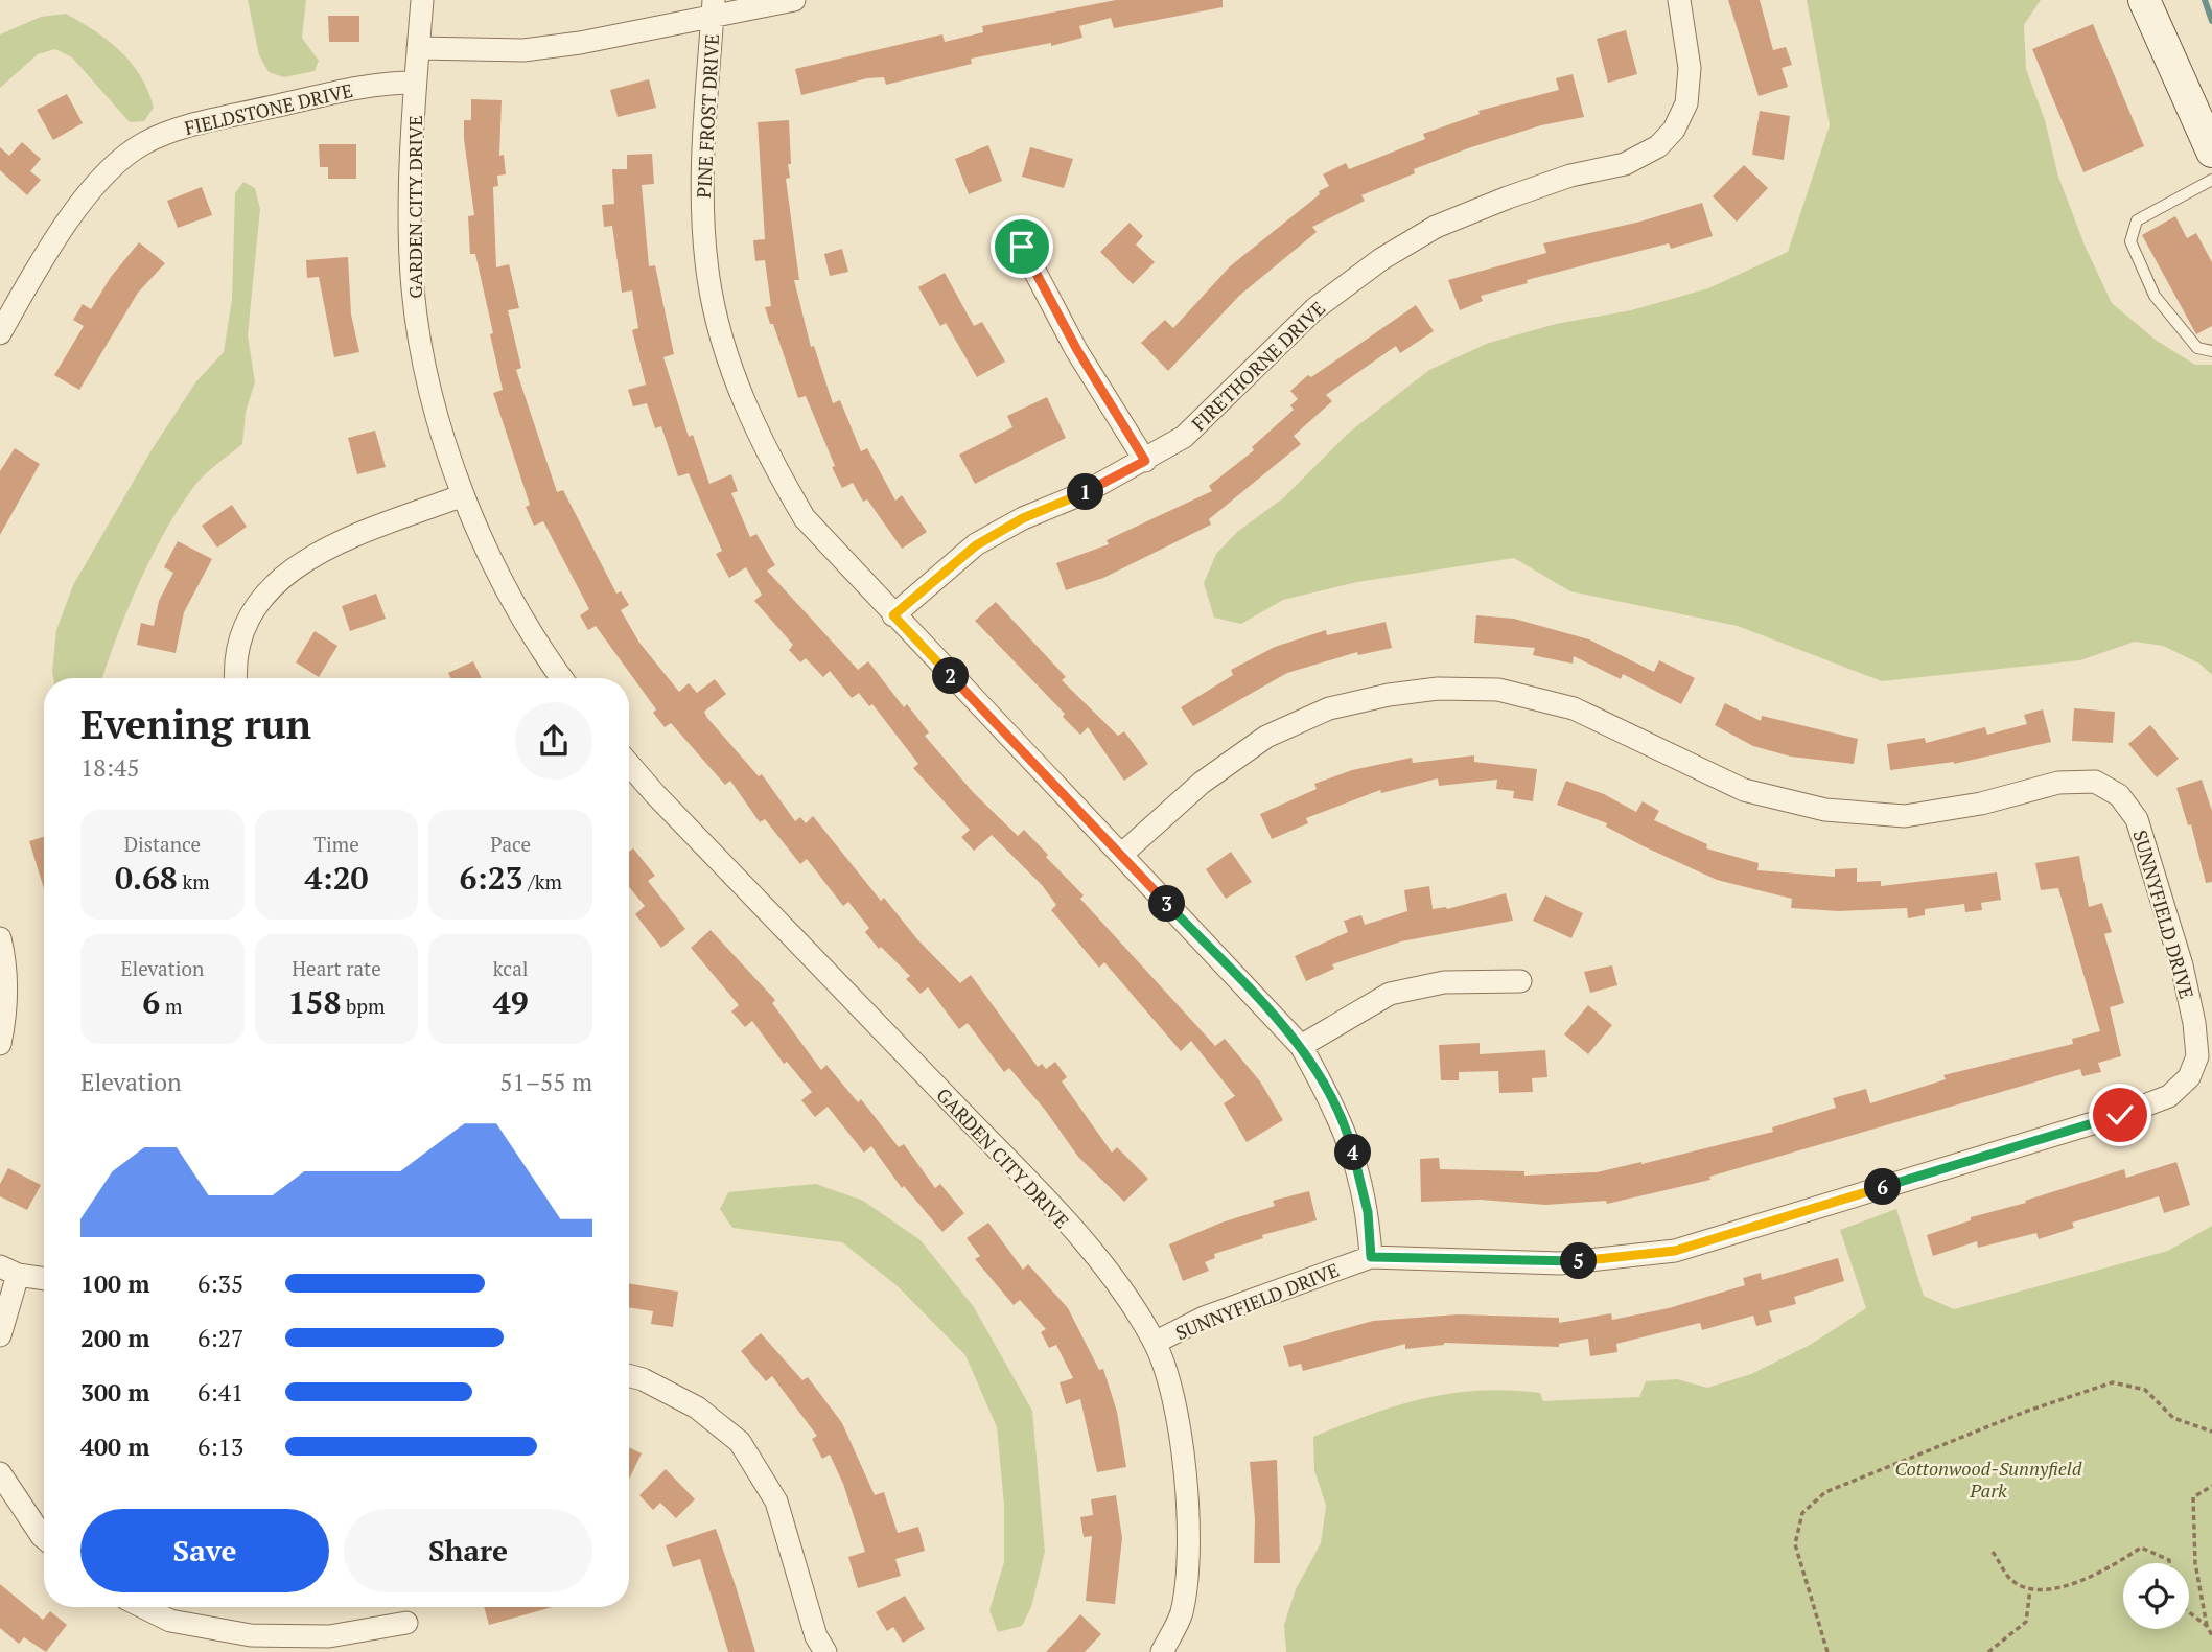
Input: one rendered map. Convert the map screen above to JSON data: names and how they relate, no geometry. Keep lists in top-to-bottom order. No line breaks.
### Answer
{"streets":{"street":["FIELDSTONE DRIVE","PINE FROST DRIVE","GARDEN CITY DRIVE","FIRETHORNE DRIVE","SUNNYFIELD DRIVE"]},"crossings":[["FIELDSTONE DRIVE","GARDEN CITY DRIVE"],["PINE FROST DRIVE","FIRETHORNE DRIVE"],["PINE FROST DRIVE","SUNNYFIELD DRIVE"],["GARDEN CITY DRIVE","SUNNYFIELD DRIVE"]],"parks":["Cottonwood-Sunnyfield Park"],"page":{"pins":["1","2","3","4","6","5"],"heading":["Evening run","18:45"],"stats":[["Distance","0.68 km"],["Time","4:20"],["Pace","6:23 /km"],["Elevation","6 m"],["Heart rate","158 bpm"],["kcal","49"]],"chart":["Elevation","51–55 m"],"list":[{"name":"100 m","note":"6:35"},{"name":"200 m","note":"6:27"},{"name":"300 m","note":"6:41"},{"name":"400 m","note":"6:13"}],"buttons":["Save","Share"]}}
